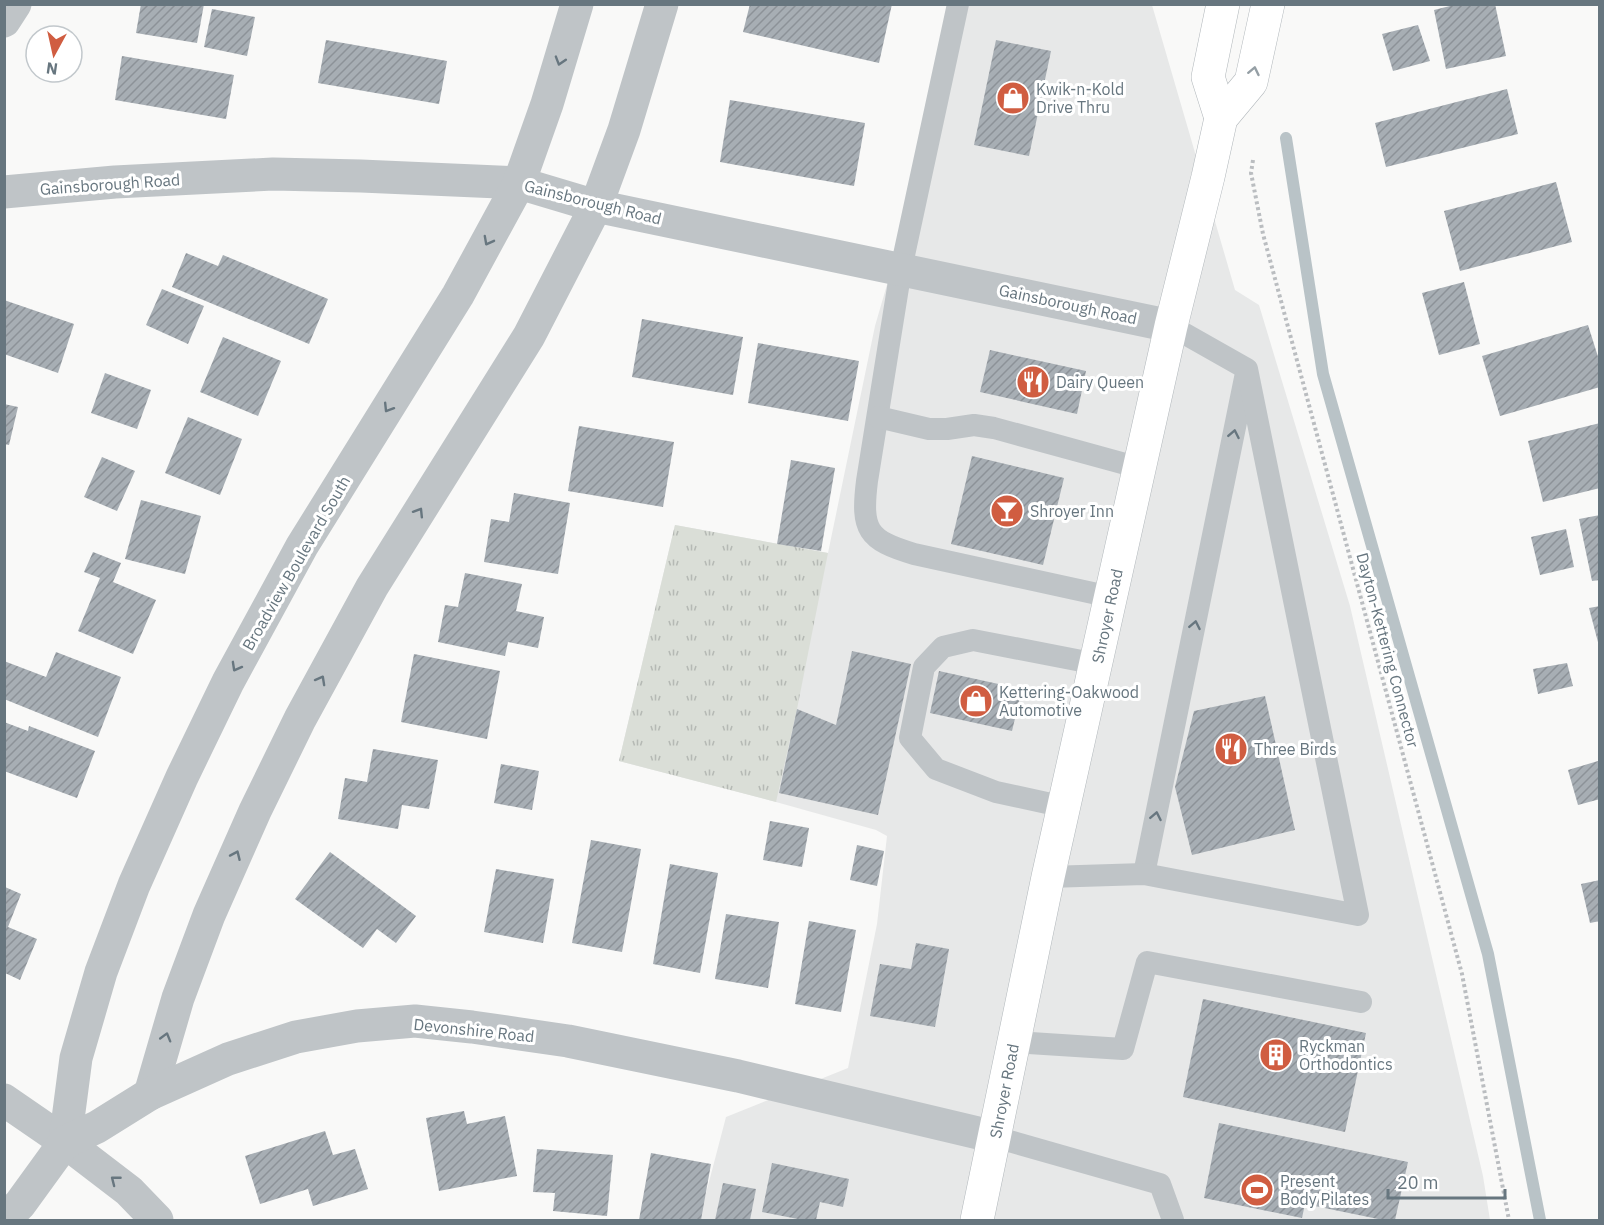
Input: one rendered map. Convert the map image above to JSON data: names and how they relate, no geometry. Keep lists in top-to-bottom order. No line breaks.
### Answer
{"streets":{"main road":["Shroyer Road"],"street":["Gainsborough Road","Broadview Boulevard South","Devonshire Road"],"path":["Dayton-Kettering Connector"]},"crossings":[["Gainsborough Road","Broadview Boulevard South"],["Gainsborough Road","Shroyer Road"],["Broadview Boulevard South","Devonshire Road"],["Shroyer Road","Devonshire Road"]],"places":{"shop":["Kwik-n-Kold Drive Thru","Kettering-Oakwood Automotive"],"restaurant":["Dairy Queen","Three Birds"],"bar":["Shroyer Inn"],"building":["Ryckman Orthodontics"],"sports":["Present Body Pilates"]},"scale_bar":"20 m","north":"bottom"}
